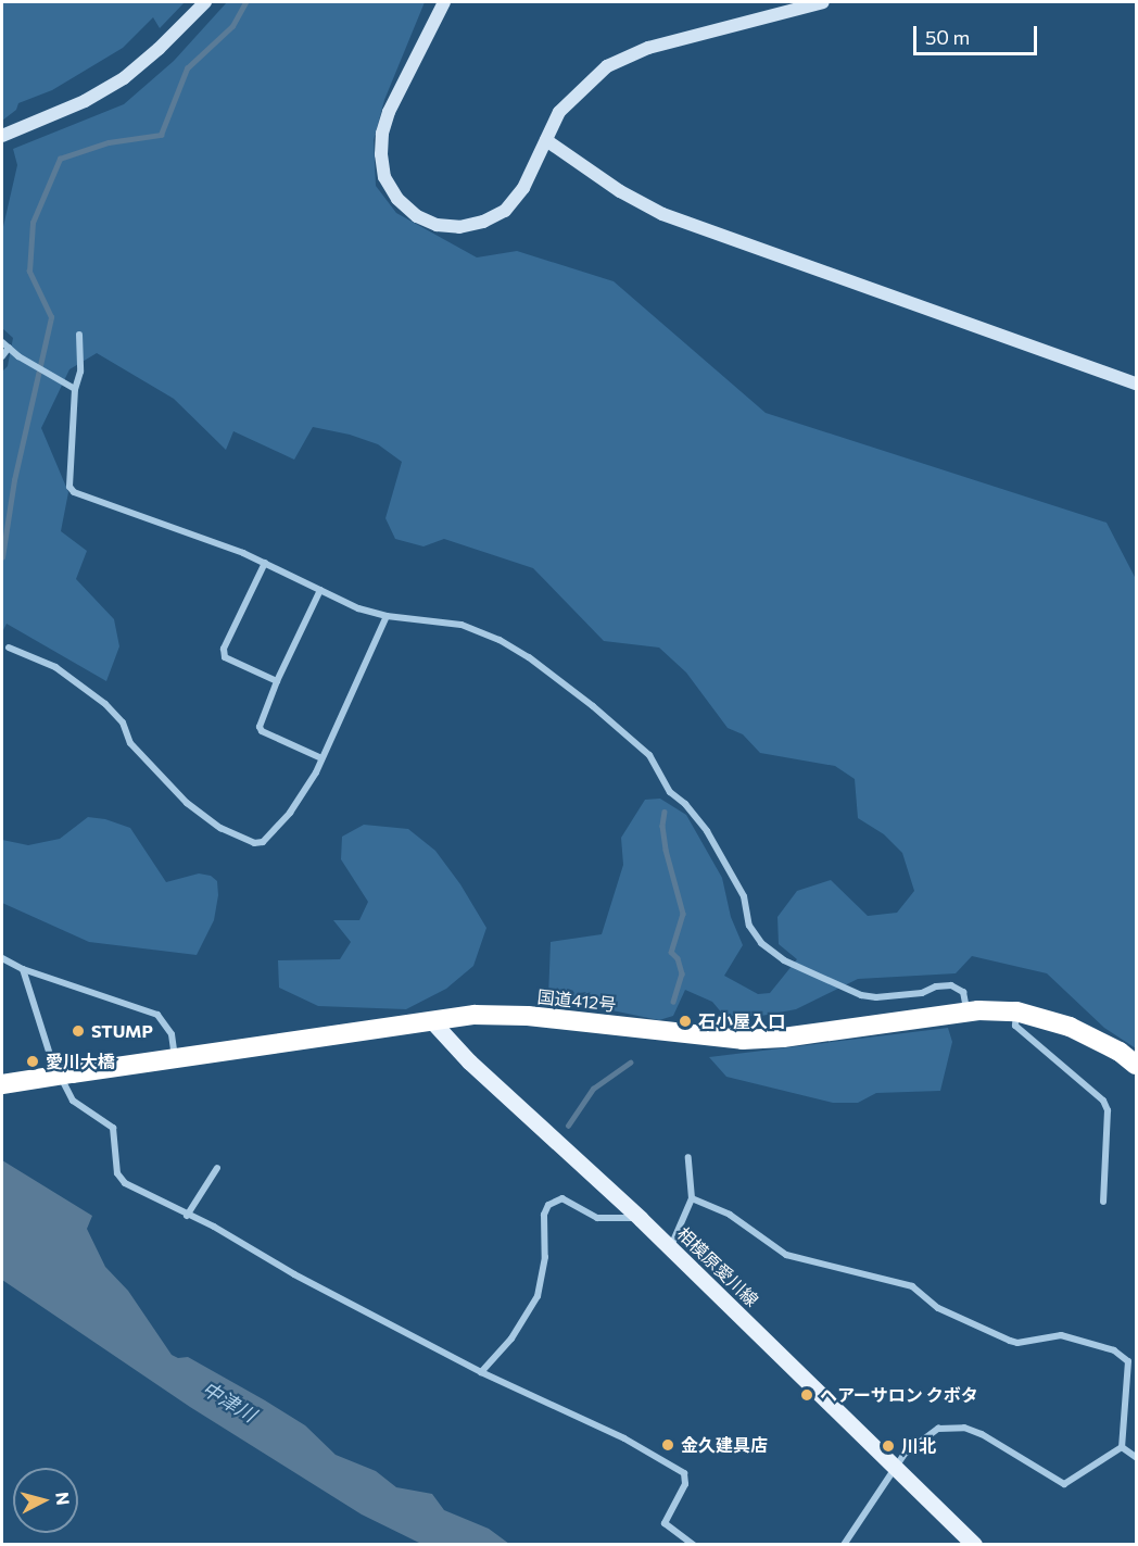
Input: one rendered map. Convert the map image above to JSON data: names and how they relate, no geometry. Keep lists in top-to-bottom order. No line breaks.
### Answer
{"streets":{"highway":["国道412号"],"main road":["相模原愛川線"]},"crossings":[["国道412号","相模原愛川線"]],"water":["中津川"],"places":["石小屋入口","STUMP","愛川大橋","ヘアーサロン クボタ","金久建具店","川北"],"scale_bar":"50 m","north":"right"}
